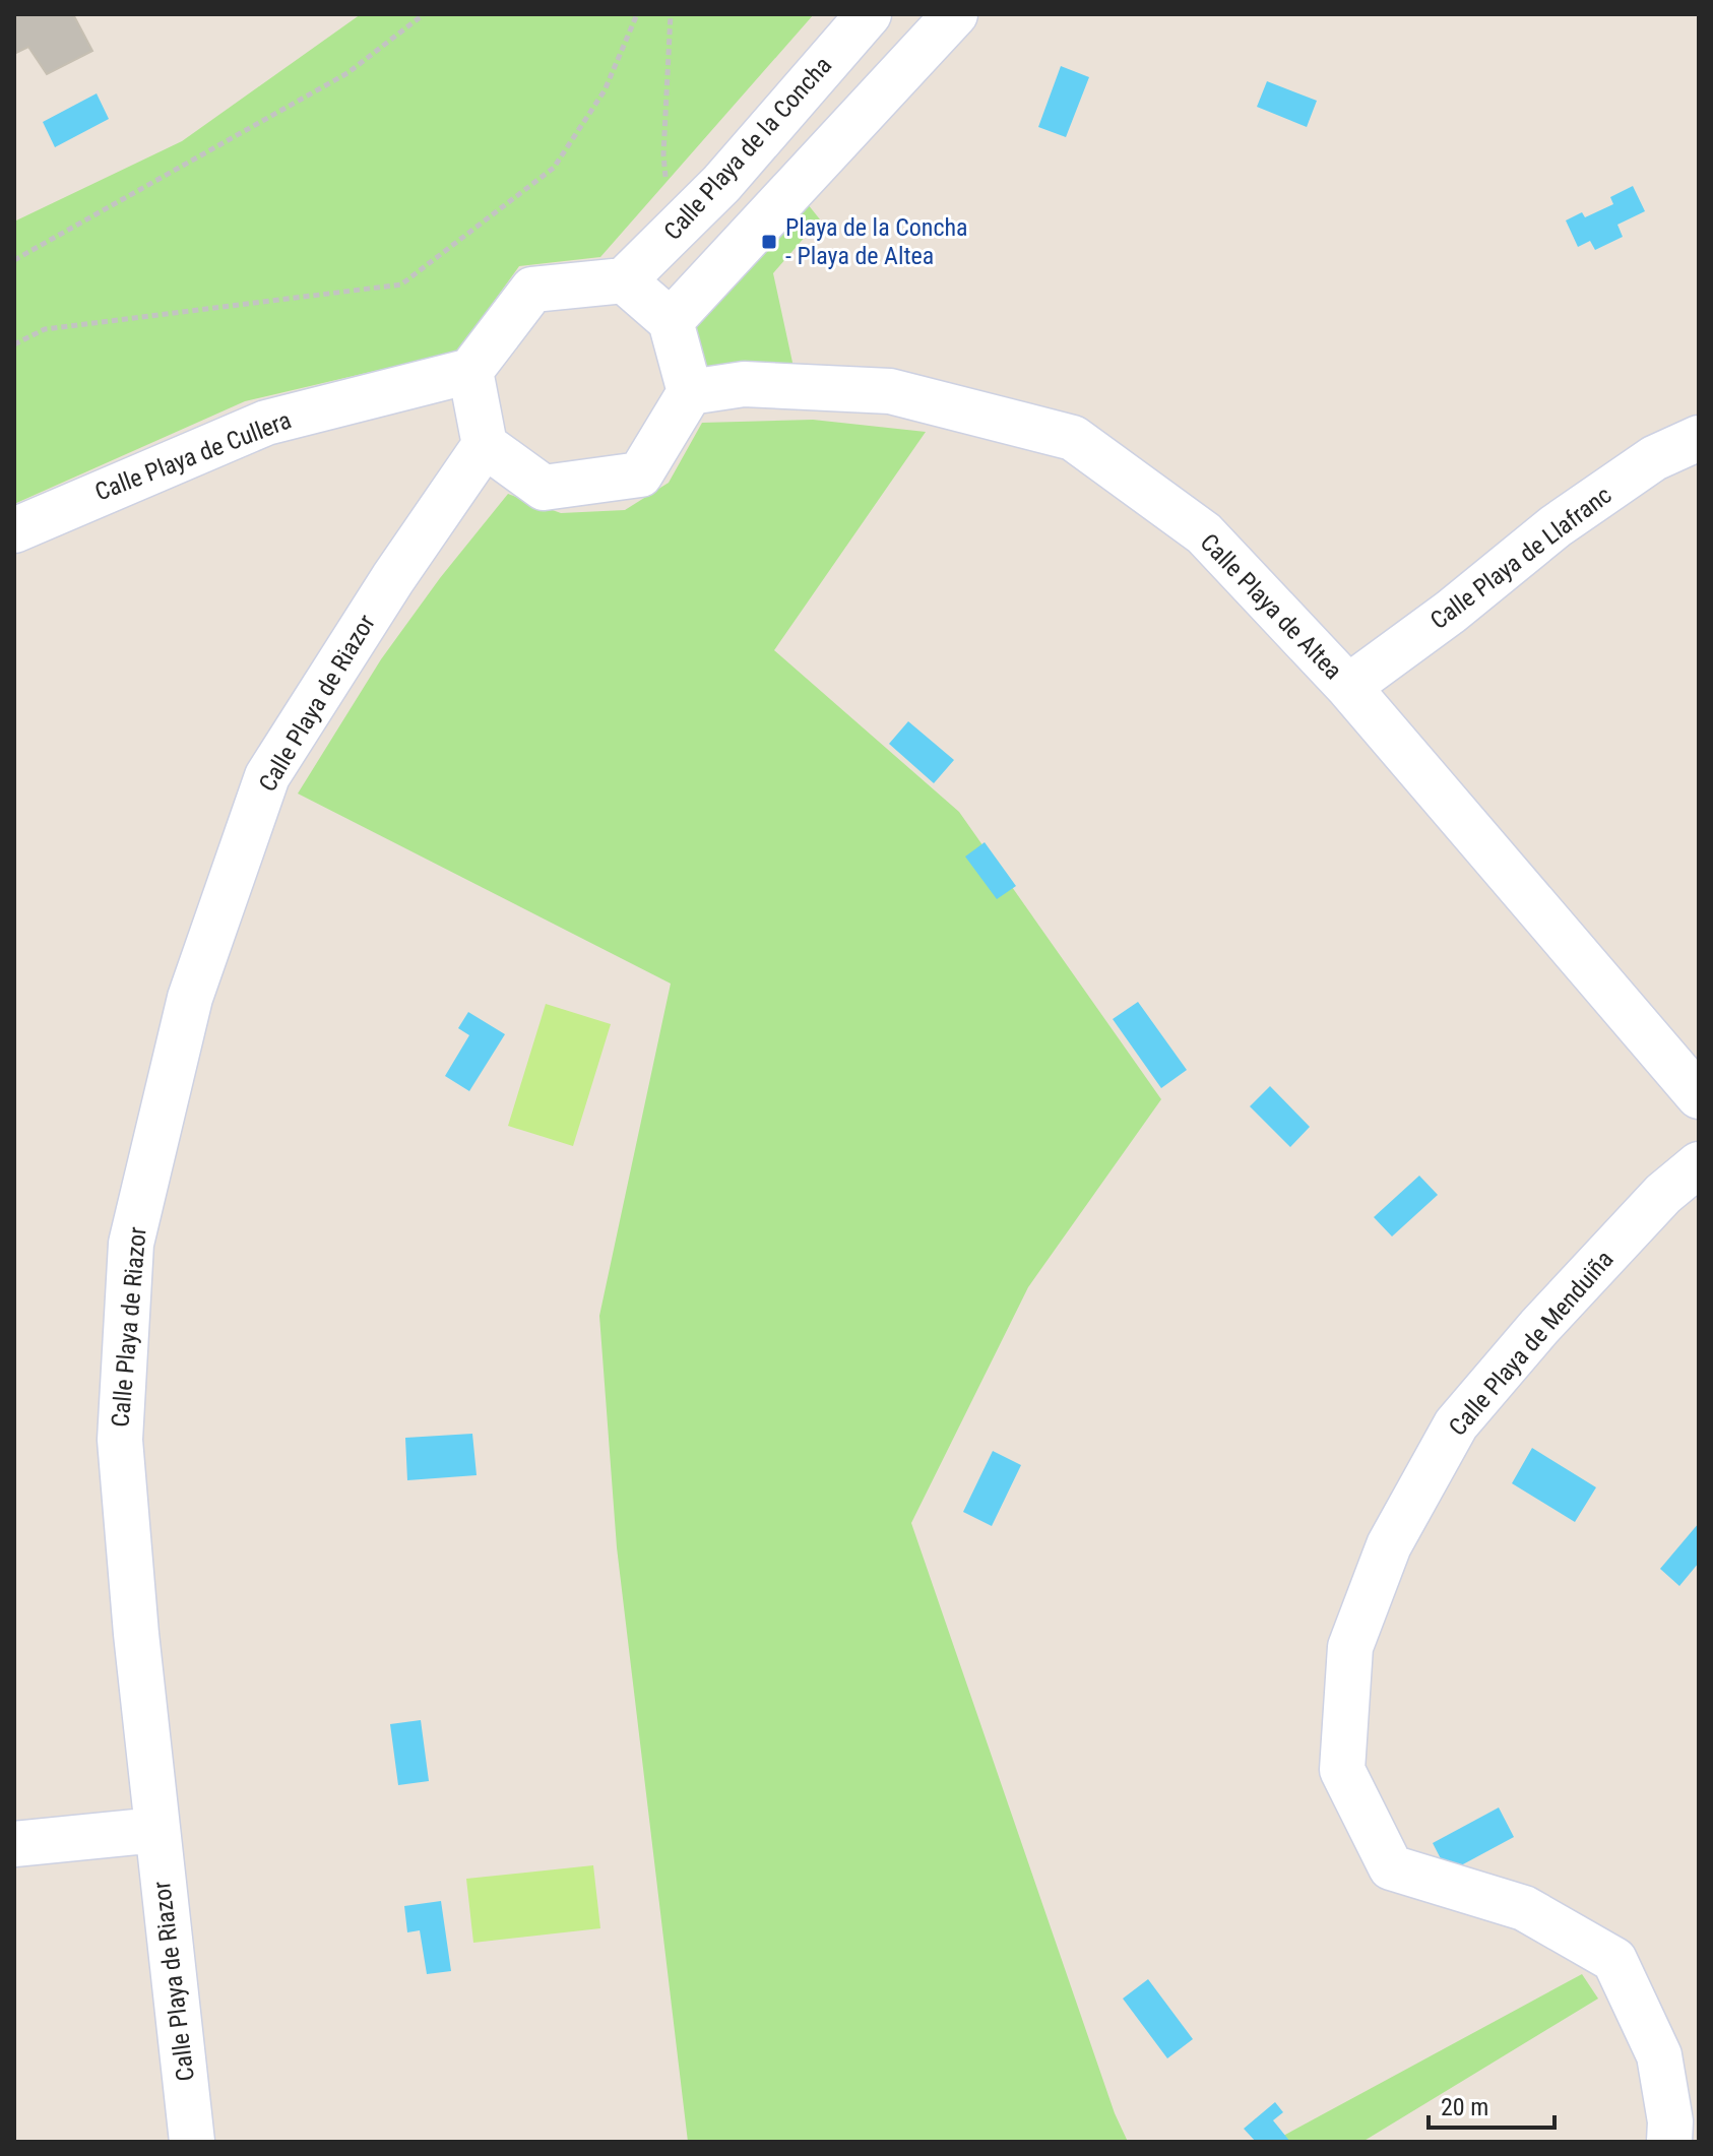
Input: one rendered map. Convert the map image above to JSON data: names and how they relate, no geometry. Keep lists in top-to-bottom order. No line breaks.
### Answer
{"streets":{"street":["Calle Playa de la Concha","Calle Playa de Cullera","Calle Playa de Llafranc","Calle Playa de Altea","Calle Playa de Riazor","Calle Playa de Menduiña"]},"crossings":[["Calle Playa de la Concha","Calle Playa de Cullera"],["Calle Playa de la Concha","Calle Playa de Altea"],["Calle Playa de la Concha","Calle Playa de Riazor"],["Calle Playa de Cullera","Calle Playa de Altea"],["Calle Playa de Cullera","Calle Playa de Riazor"],["Calle Playa de Llafranc","Calle Playa de Altea"],["Calle Playa de Altea","Calle Playa de Riazor"]],"places":{"transit":["Playa de la Concha - Playa de Altea"]},"scale_bar":"20 m"}
